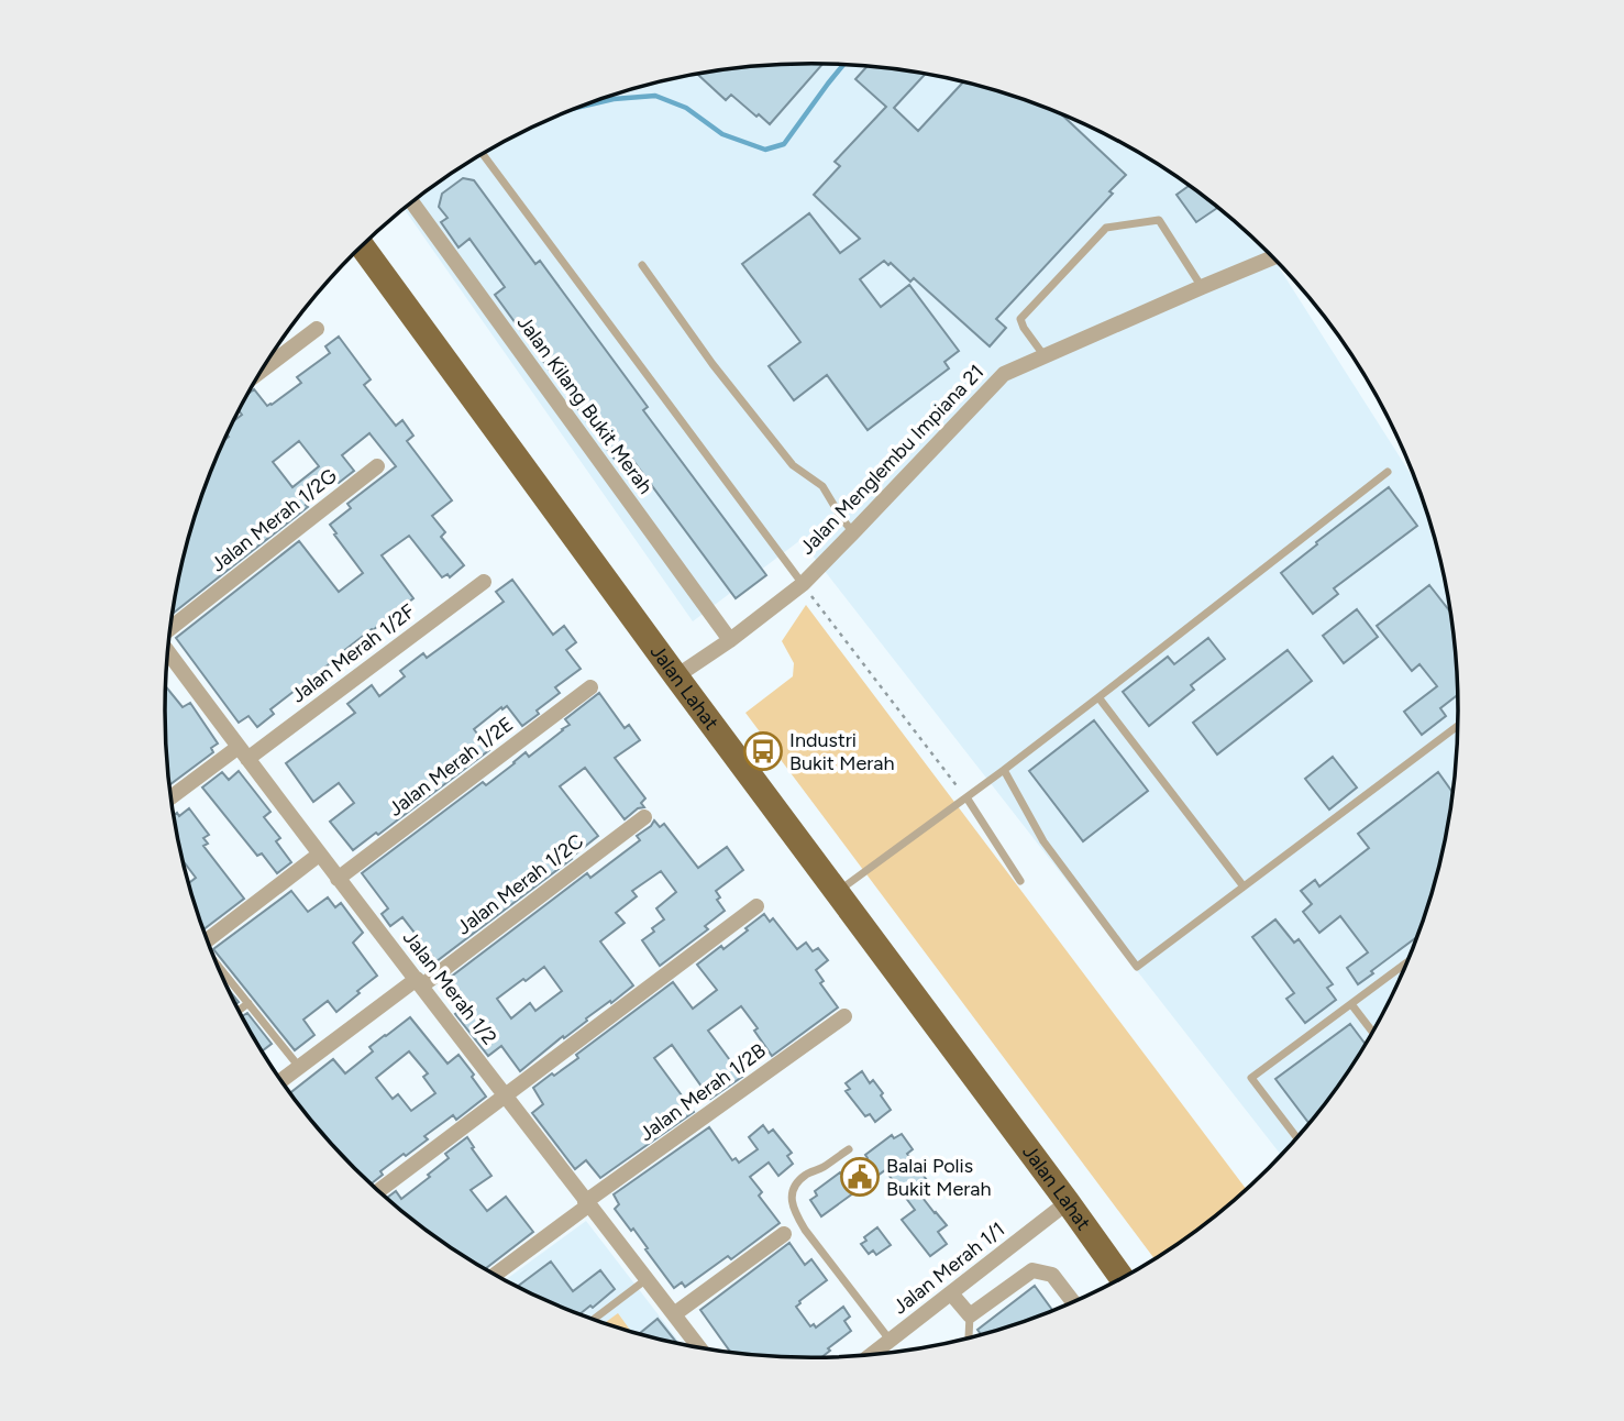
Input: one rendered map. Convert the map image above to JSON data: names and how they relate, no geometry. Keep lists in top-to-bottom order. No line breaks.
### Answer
{"streets":{"main road":["Jalan Lahat"],"street":["Jalan Kilang Bukit Merah","Jalan Menglembu Impiana 21","Jalan Merah 1/2G","Jalan Merah 1/2F","Jalan Merah 1/2E","Jalan Merah 1/2C","Jalan Merah 1/2","Jalan Merah 1/2B","Jalan Merah 1/1"]},"crossings":[["Jalan Kilang Bukit Merah","Jalan Menglembu Impiana 21"],["Jalan Menglembu Impiana 21","Jalan Lahat"],["Jalan Merah 1/2F","Jalan Merah 1/2"],["Jalan Lahat","Jalan Merah 1/1"],["Jalan Merah 1/2E","Jalan Merah 1/2"],["Jalan Merah 1/2C","Jalan Merah 1/2"],["Jalan Merah 1/2","Jalan Merah 1/2B"]],"places":{"bus stop":["Industri Bukit Merah"],"public building":["Balai Polis Bukit Merah"]}}
